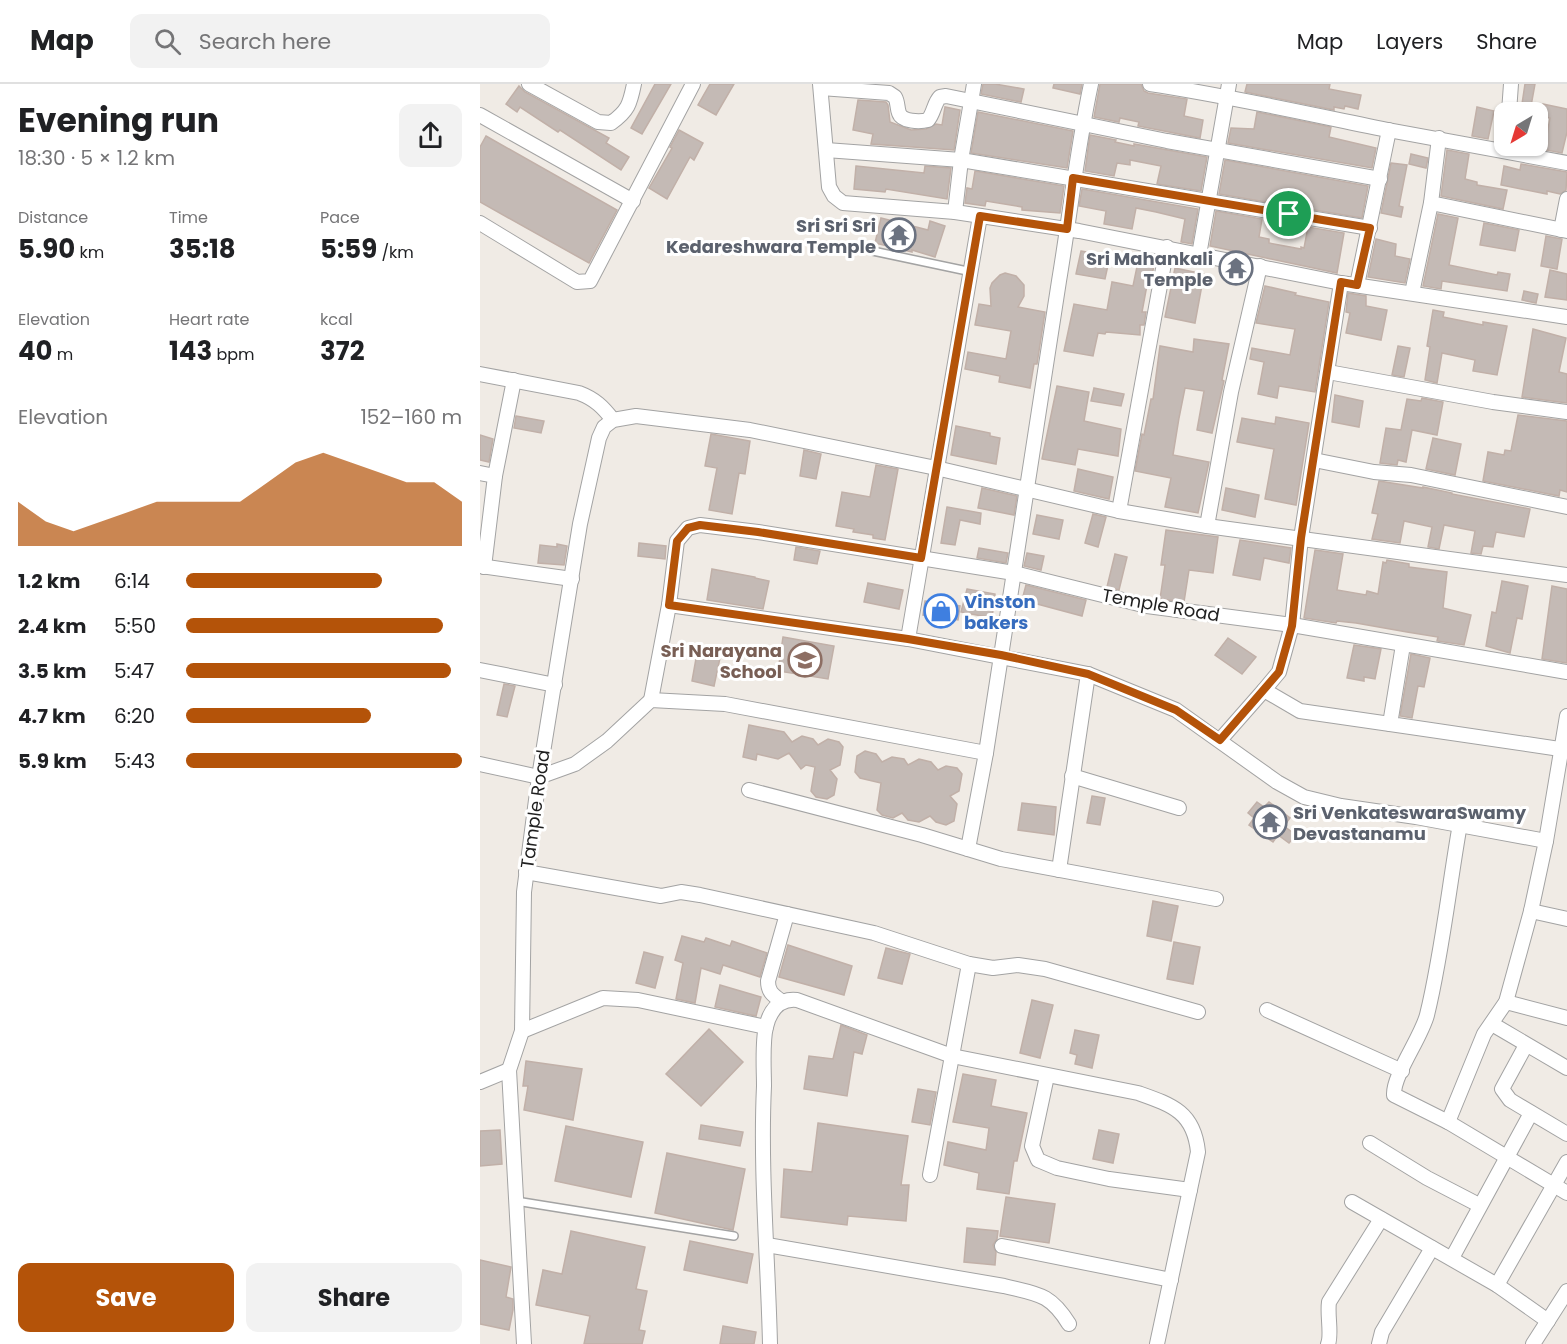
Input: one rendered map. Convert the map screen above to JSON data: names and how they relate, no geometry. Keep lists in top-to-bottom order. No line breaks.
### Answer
{"streets":{"street":["Temple Road","Tample Road"]},"places":{"temple":["Sri Sri Sri Kedareshwara Temple","Sri Mahankali Temple","Sri VenkateswaraSwamy Devastanamu"],"shop":["Vinston bakers"],"school or university":["Sri Narayana School"]},"north":"bottom left","page":{"header":"Map","search":"Search here","nav":["Map","Layers","Share"],"heading":["Evening run","18:30 · 5 × 1.2 km"],"stats":[["Distance","5.90 km"],["Time","35:18"],["Pace","5:59 /km"],["Elevation","40 m"],["Heart rate","143 bpm"],["kcal","372"]],"chart":["Elevation","152–160 m"],"list":[{"name":"1.2 km","note":"6:14"},{"name":"2.4 km","note":"5:50"},{"name":"3.5 km","note":"5:47"},{"name":"4.7 km","note":"6:20"},{"name":"5.9 km","note":"5:43"}],"buttons":["Save","Share"]}}
